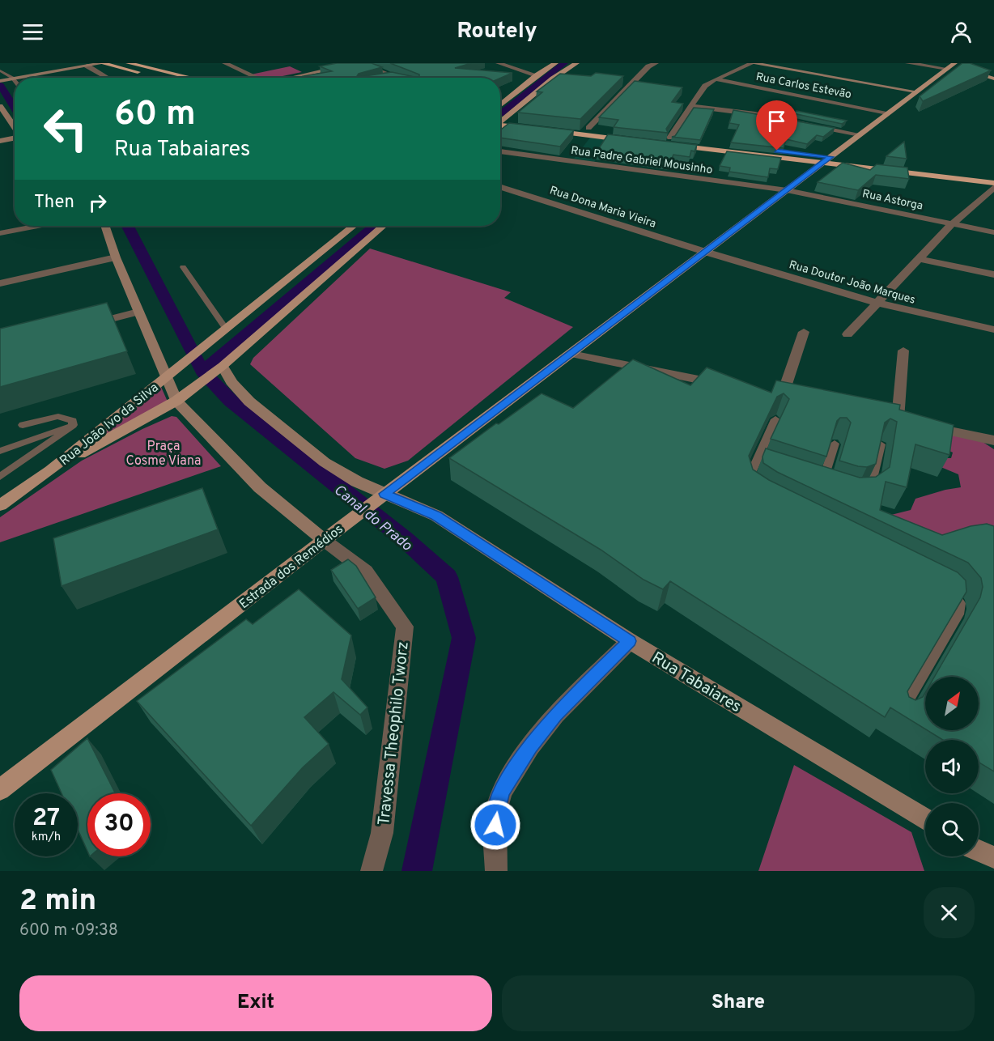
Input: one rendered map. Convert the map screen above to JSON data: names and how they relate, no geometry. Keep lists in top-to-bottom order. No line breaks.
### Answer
{"streets":{"main road":["Rua João Ivo da Silva","Estrada dos Remédios","Rua Tabaiares"],"street":["Rua Carlos Estevão","Rua Padre Gabriel Mousinho","Rua Astorga","Rua Dona Maria Vieira","Rua Doutor João Marques","Travessa Theophilo Tworz"]},"crossings":[["Rua Carlos Estevão","Estrada dos Remédios"],["Rua Padre Gabriel Mousinho","Rua Astorga"],["Rua Padre Gabriel Mousinho","Estrada dos Remédios"],["Rua Astorga","Estrada dos Remédios"],["Rua Dona Maria Vieira","Rua Doutor João Marques"],["Rua Dona Maria Vieira","Estrada dos Remédios"],["Rua Doutor João Marques","Estrada dos Remédios"],["Rua João Ivo da Silva","Rua Tabaiares"],["Estrada dos Remédios","Rua Tabaiares"],["Estrada dos Remédios","Travessa Theophilo Tworz"]],"water":["Canal do Prado"],"parks":["Praça Cosme Viana"],"north":"top right","page":{"header":"Routely","turn":["60 m","Rua Tabaiares"],"then":"Then","speed":"27 km/h","limit":"30","heading":["2 min","600 m · 09:38"],"buttons":["Exit","Share"]}}
